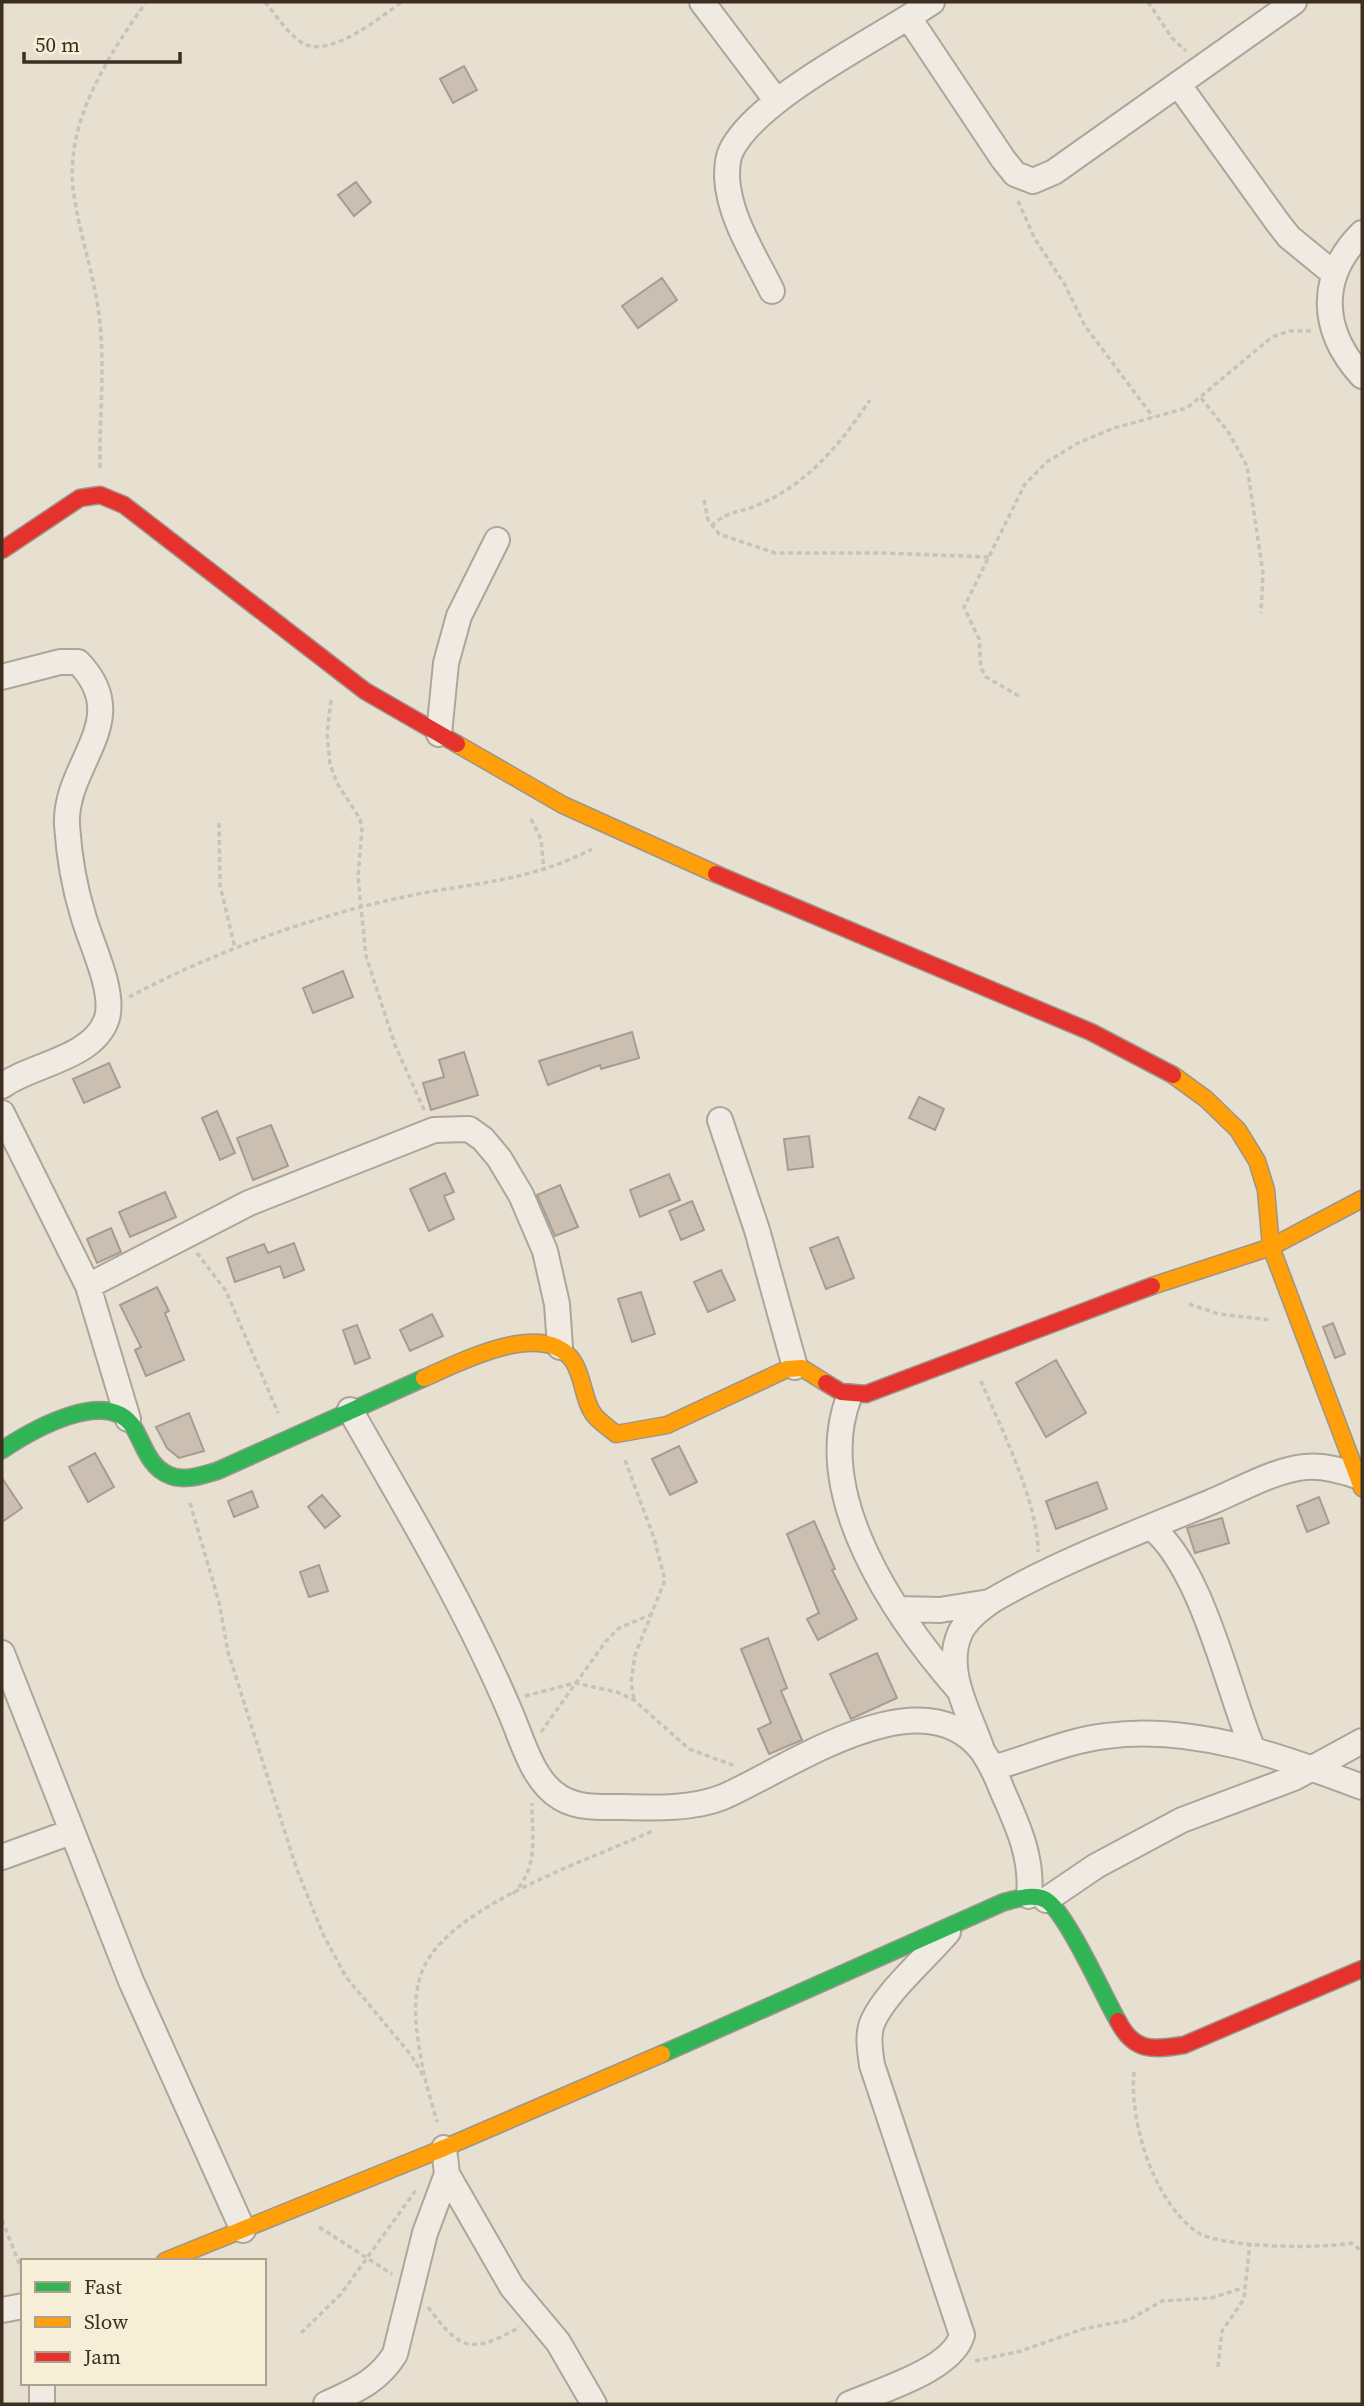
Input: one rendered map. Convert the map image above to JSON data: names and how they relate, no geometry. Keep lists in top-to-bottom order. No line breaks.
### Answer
{"legend":["Fast","Slow","Jam"],"scale_bar":"50 m"}
